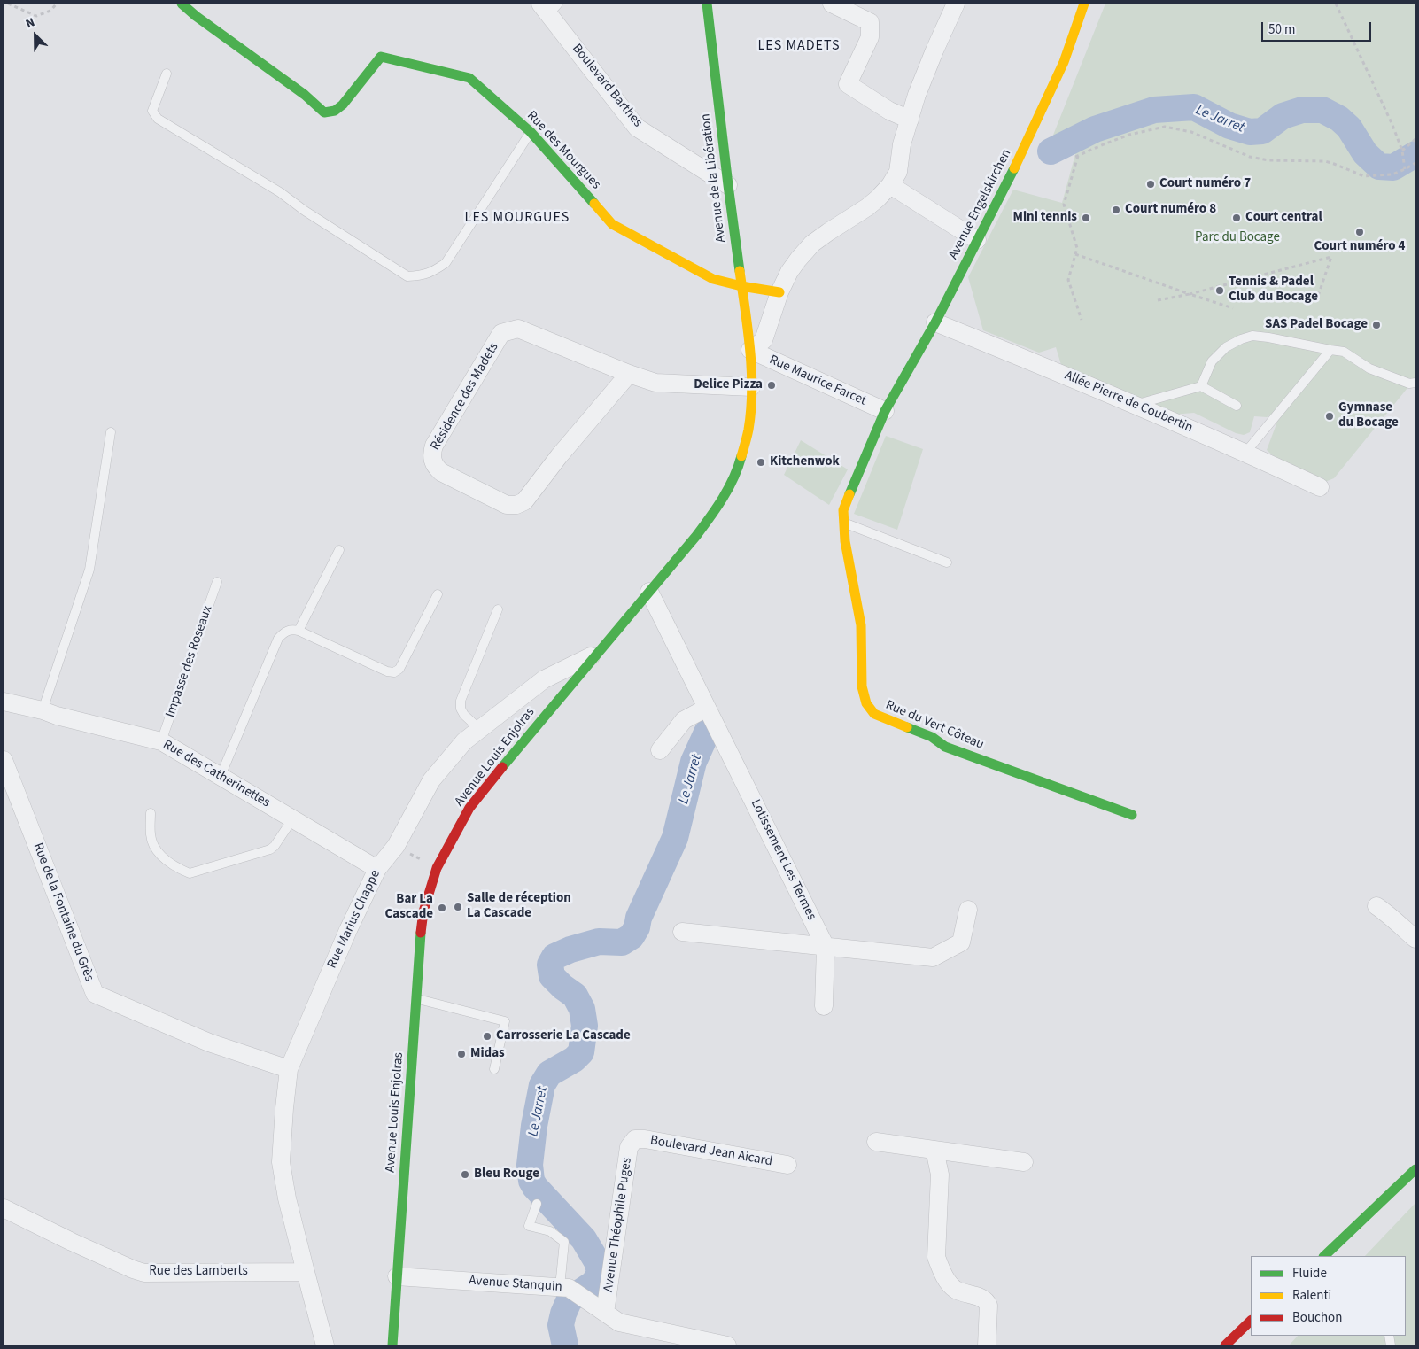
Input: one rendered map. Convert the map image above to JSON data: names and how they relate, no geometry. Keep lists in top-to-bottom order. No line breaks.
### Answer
{"streets":{"street":["Boulevard Barthes","Rue des Mourgues","Avenue de la Libération","Avenue Engelskirchen","Rue Maurice Farcet","Résidence des Madets","Allée Pierre de Coubertin","Rue du Vert Côteau","Avenue Louis Enjolras","Rue des Catherinettes","Lotissement Les Termes","Rue de la Fontaine du Grès","Rue Marius Chappe","Boulevard Jean Aicard","Avenue Théophile Puges","Rue des Lamberts","Avenue Stanquin"],"lane":["Impasse des Roseaux"]},"crossings":[["Boulevard Barthes","Avenue de la Libération"],["Rue des Mourgues","Avenue de la Libération"],["Avenue de la Libération","Rue Maurice Farcet"],["Avenue de la Libération","Avenue Louis Enjolras"],["Avenue Engelskirchen","Rue Maurice Farcet"],["Avenue Engelskirchen","Allée Pierre de Coubertin"],["Avenue Engelskirchen","Rue du Vert Côteau"],["Rue Maurice Farcet","Rue du Vert Côteau"],["Rue Maurice Farcet","Avenue Louis Enjolras"],["Résidence des Madets","Avenue Louis Enjolras"],["Impasse des Roseaux","Rue des Catherinettes"],["Avenue Louis Enjolras","Lotissement Les Termes"],["Avenue Louis Enjolras","Rue Marius Chappe"],["Avenue Louis Enjolras","Avenue Stanquin"],["Rue des Catherinettes","Rue Marius Chappe"],["Rue de la Fontaine du Grès","Rue Marius Chappe"],["Rue Marius Chappe","Rue des Lamberts"],["Boulevard Jean Aicard","Avenue Théophile Puges"],["Avenue Théophile Puges","Avenue Stanquin"]],"districts":["LES MADETS","LES MOURGUES"],"water":["Le Jarret"],"parks":["Parc du Bocage"],"places":["Court numéro 7","Court numéro 8","Mini tennis","Court central","Court numéro 4","Tennis & Padel Club du Bocage","SAS Padel Bocage","Delice Pizza","Gymnase du Bocage","Kitchenwok","Salle de réception La Cascade","Bar La Cascade","Carrosserie La Cascade","Midas","Bleu Rouge"],"legend":["Fluide","Ralenti","Bouchon"],"scale_bar":"50 m","north":"top left"}
